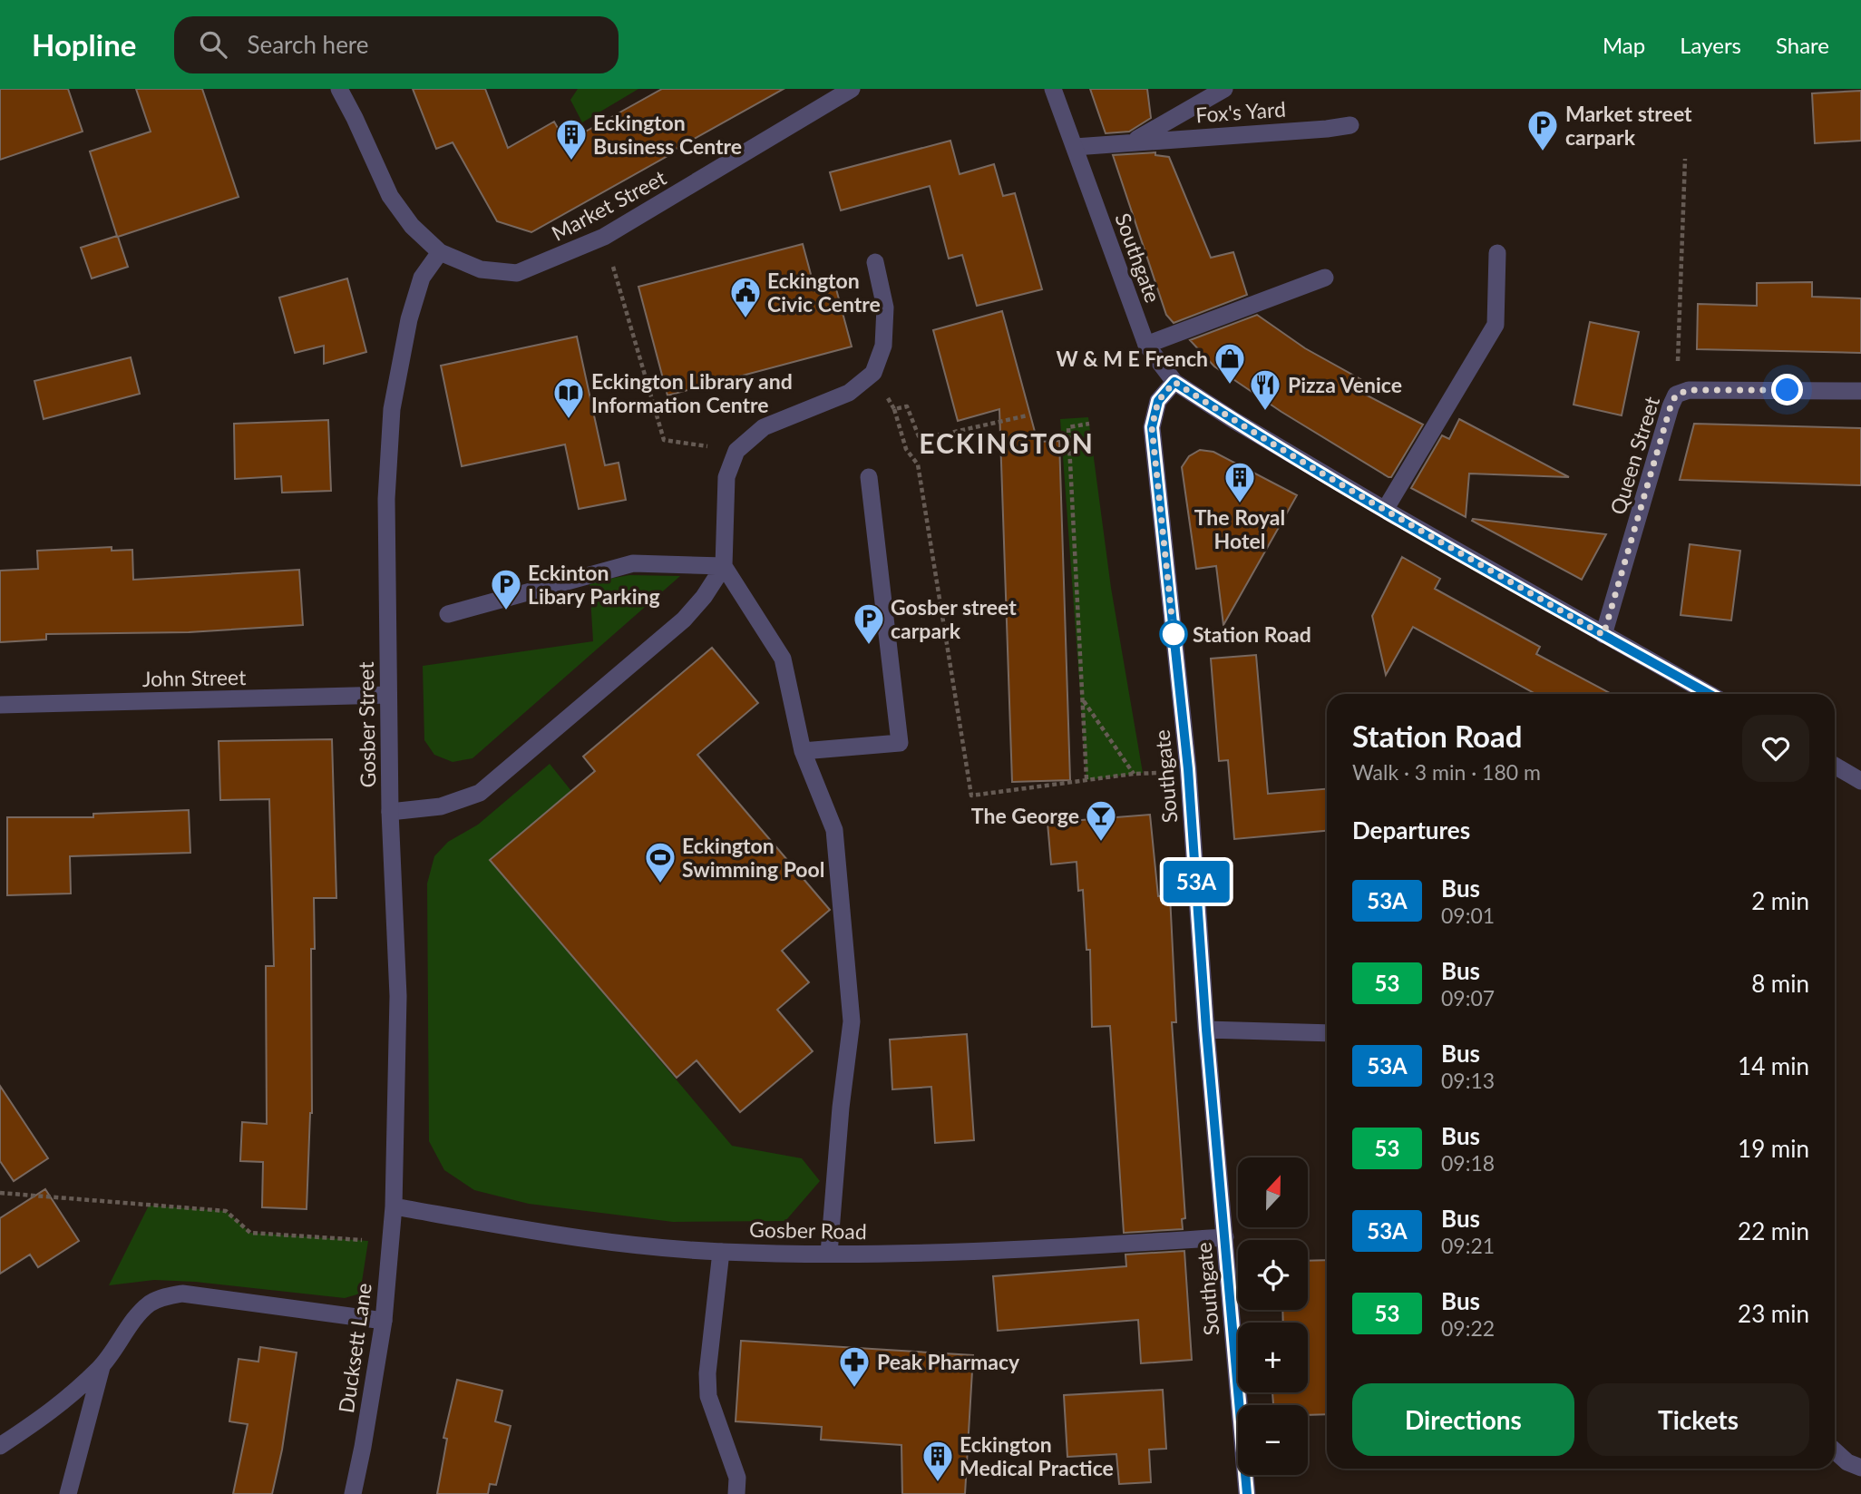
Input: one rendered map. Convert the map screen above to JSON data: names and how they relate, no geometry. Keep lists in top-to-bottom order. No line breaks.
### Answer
{"streets":{"street":["Fox's Yard","Market Street","Southgate","Queen Street","John Street","Gosber Street","Gosber Road","Ducksett Lane"]},"crossings":[["Fox's Yard","Southgate"],["Market Street","Gosber Street"],["Southgate","Gosber Road"],["John Street","Gosber Street"],["Gosber Street","Gosber Road"],["Gosber Street","Ducksett Lane"],["Gosber Road","Ducksett Lane"]],"districts":["ECKINGTON"],"places":{"parking":["Market street carpark","Eckinton Libary Parking","Gosber street carpark"],"building":["Eckington Business Centre","The Royal Hotel","Eckington Medical Practice"],"public building":["Eckington Civic Centre"],"shop":["W & M E French"],"restaurant":["Pizza Venice"],"library":["Eckington Library and Information Centre"],"other":["Station Road"],"bar":["The George"],"sports":["Eckington Swimming Pool"],"pharmacy":["Peak Pharmacy"]},"lines":["bus line 53A"],"north":"top","page":{"header":"Hopline","search":"Search here","nav":["Map","Layers","Share"],"on_map":"53A","heading":[["Station Road","Walk · 3 min · 180 m"],"Departures"],"list":[{"mark":"53A","name":"Bus","note":"09:01","value":"2 min"},{"mark":"53","name":"Bus","note":"09:07","value":"8 min"},{"mark":"53A","name":"Bus","note":"09:13","value":"14 min"},{"mark":"53","name":"Bus","note":"09:18","value":"19 min"},{"mark":"53A","name":"Bus","note":"09:21","value":"22 min"},{"mark":"53","name":"Bus","note":"09:22","value":"23 min"}],"map_buttons":["+","−"],"buttons":["Directions","Tickets"]}}
